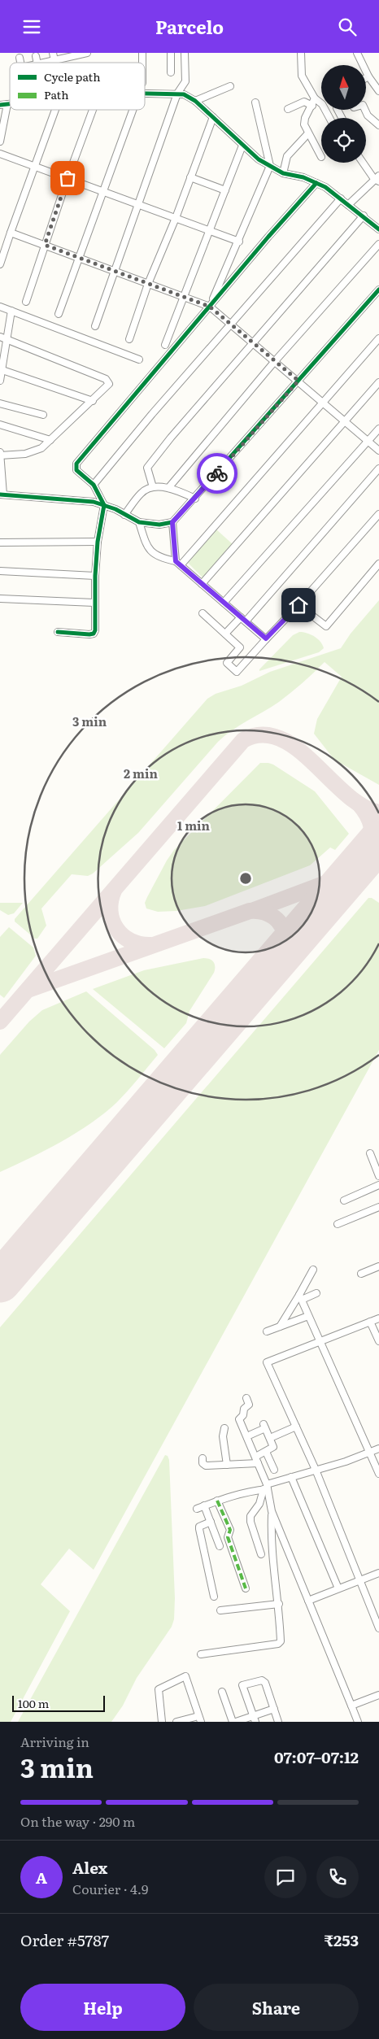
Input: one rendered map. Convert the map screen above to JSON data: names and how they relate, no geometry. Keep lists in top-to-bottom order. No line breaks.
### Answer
{"legend":["Cycle path","Path"],"scale_bar":"100 m","north":"top","page":{"header":"Parcelo","scale":"100 m","heading":["3 min","Arriving in","07:07–07:12"],"panel":["Alex","Courier · 4.9","Order #5787","₹253"],"bar":"On the way · 290 m","round":"A","buttons":["Help","Share"]},"rings":["3 min","2 min","1 min"]}
